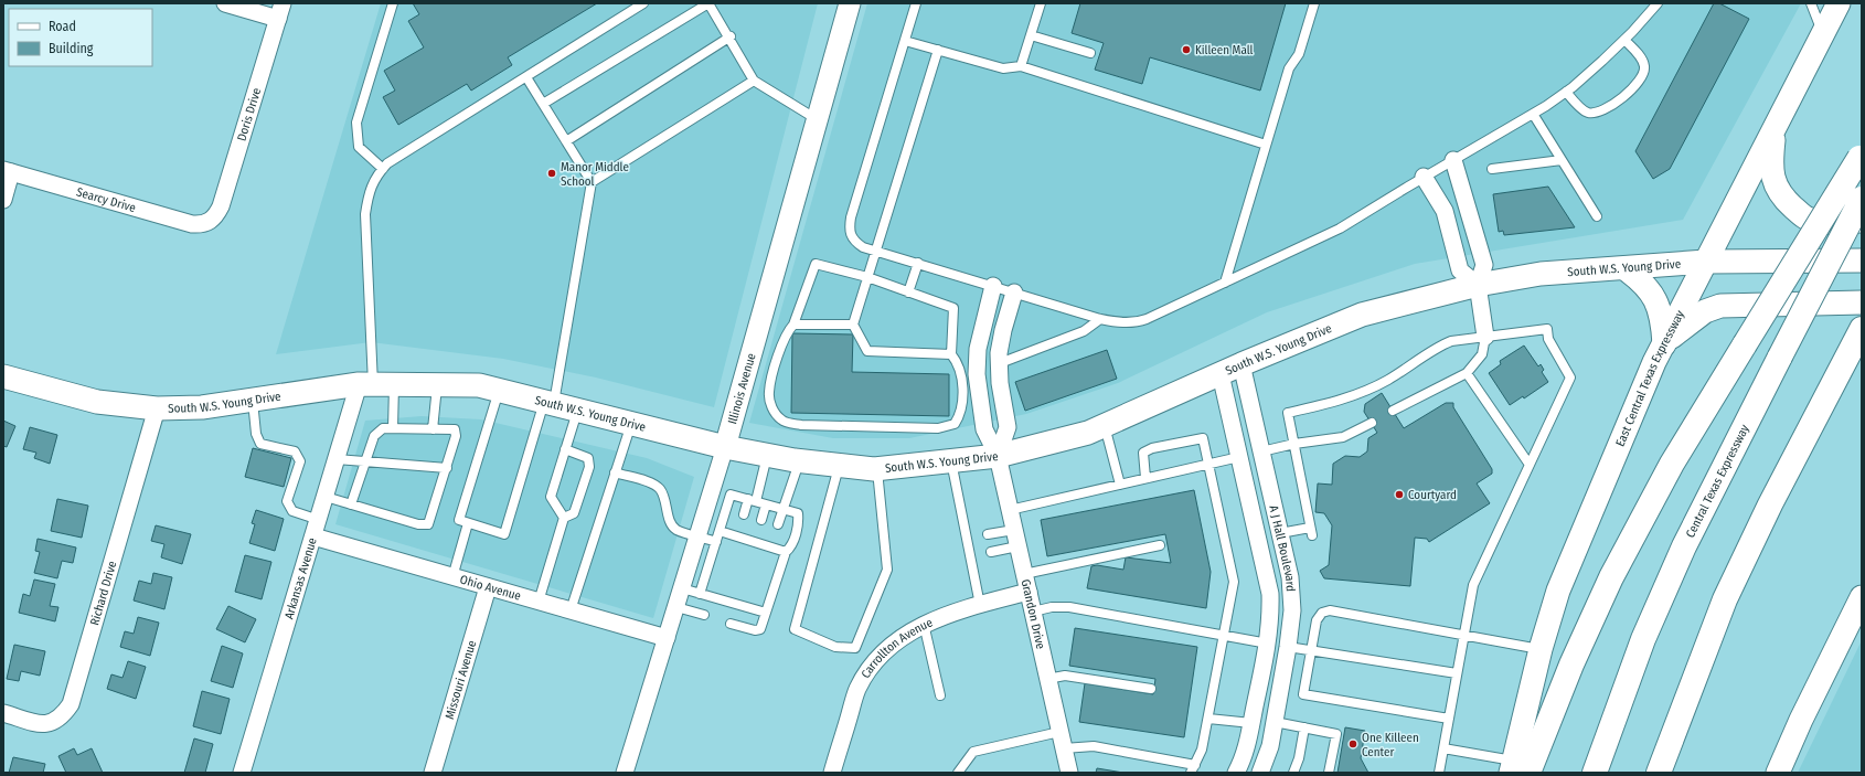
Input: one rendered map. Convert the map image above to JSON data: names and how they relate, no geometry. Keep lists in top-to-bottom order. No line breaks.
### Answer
{"streets":{"highway":["Central Texas Expressway"],"main road":["South W.S. Young Drive","East Central Texas Expressway"],"street":["Doris Drive","Searcy Drive","Illinois Avenue","A J Hall Boulevard","Arkansas Avenue","Ohio Avenue","Richard Drive","Grandon Drive","Carrollton Avenue","Missouri Avenue"]},"crossings":[["Doris Drive","Searcy Drive"],["South W.S. Young Drive","East Central Texas Expressway"],["South W.S. Young Drive","Illinois Avenue"],["South W.S. Young Drive","A J Hall Boulevard"],["South W.S. Young Drive","Arkansas Avenue"],["South W.S. Young Drive","Richard Drive"],["South W.S. Young Drive","Grandon Drive"],["Illinois Avenue","Ohio Avenue"],["Arkansas Avenue","Ohio Avenue"],["Ohio Avenue","Missouri Avenue"],["Grandon Drive","Carrollton Avenue"]],"places":["Killeen Mall","Manor Middle School","Courtyard","One Killeen Center"],"legend":["Road","Building"]}
